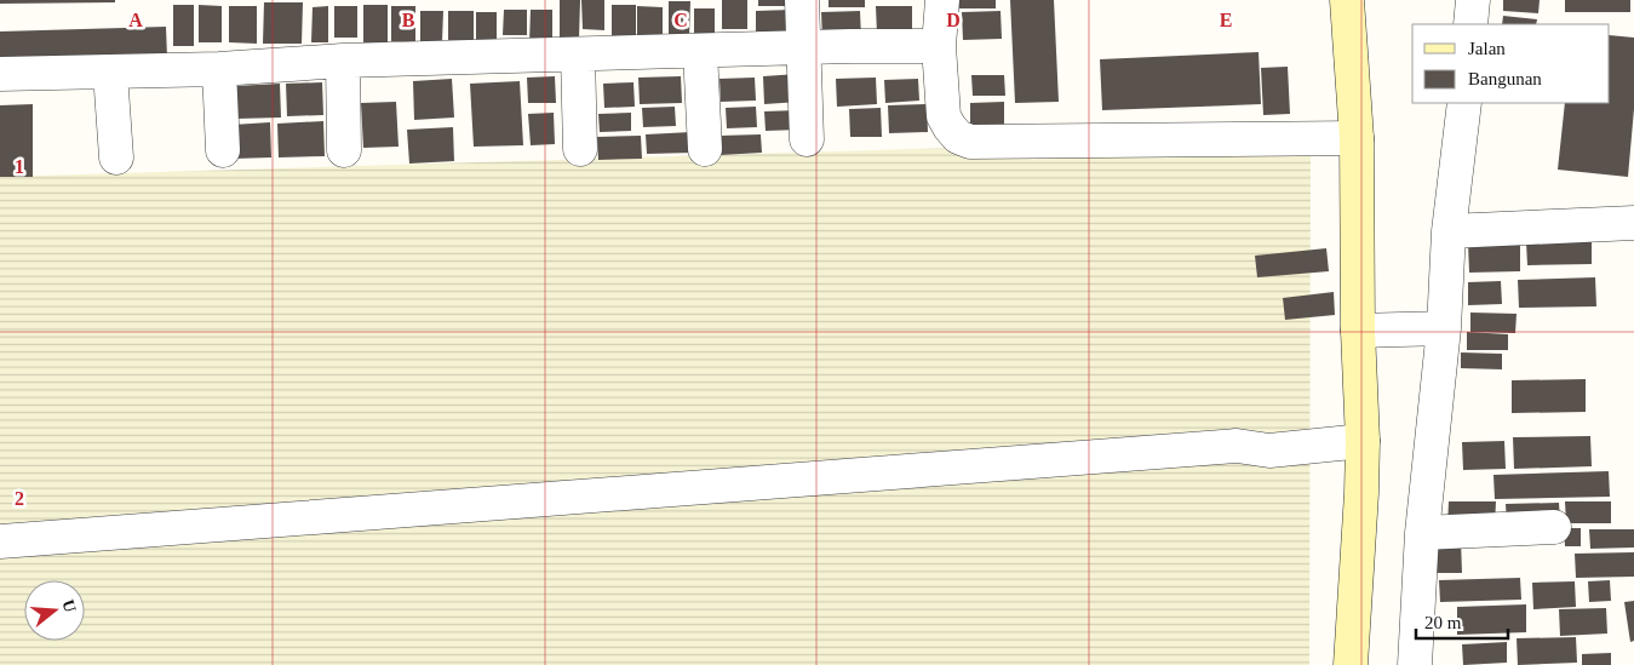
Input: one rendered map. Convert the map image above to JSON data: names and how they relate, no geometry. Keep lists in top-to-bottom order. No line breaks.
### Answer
{"legend":["Jalan","Bangunan"],"scale_bar":"20 m","north":"right","grid":{"columns":["A","B","C","D","E"],"rows":["1","2"]}}
